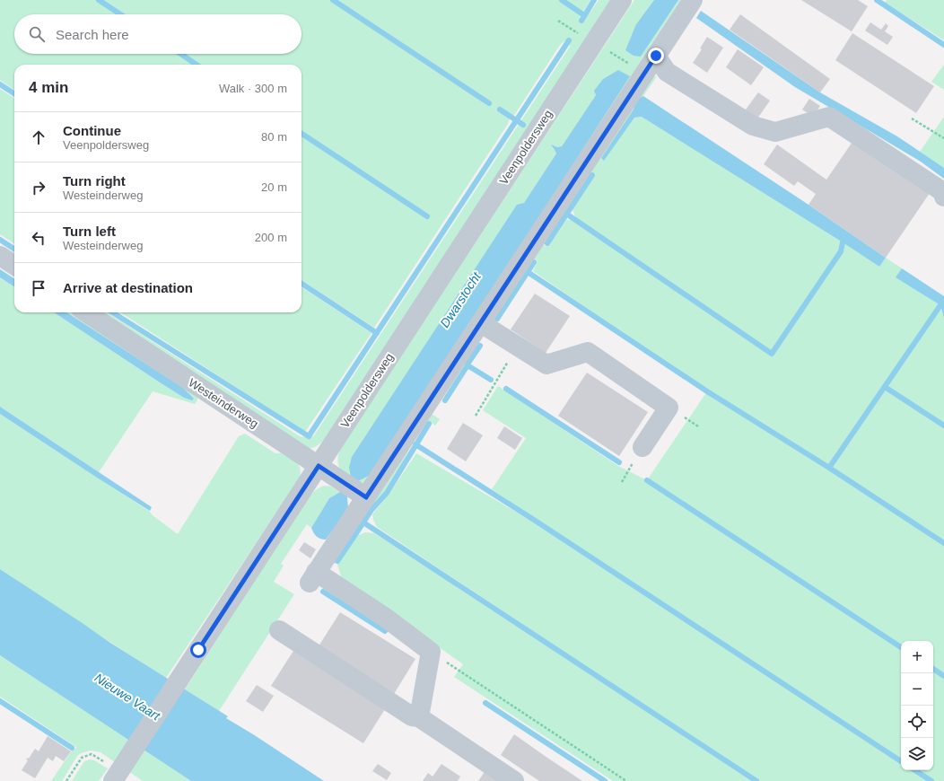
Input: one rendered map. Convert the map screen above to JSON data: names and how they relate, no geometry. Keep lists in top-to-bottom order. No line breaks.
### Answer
{"streets":{"street":["Veenpoldersweg","Westeinderweg"]},"crossings":[["Veenpoldersweg","Westeinderweg"]],"water":["Dwarstocht","Nieuwe Vaart"],"page":{"search":"Search here","heading":["4 min","Walk · 300 m"],"list":[["Continue","Veenpoldersweg","80 m"],["Turn right","Westeinderweg","20 m"],["Turn left","Westeinderweg","200 m"],"Arrive at destination"],"map_buttons":["+","−"]}}
